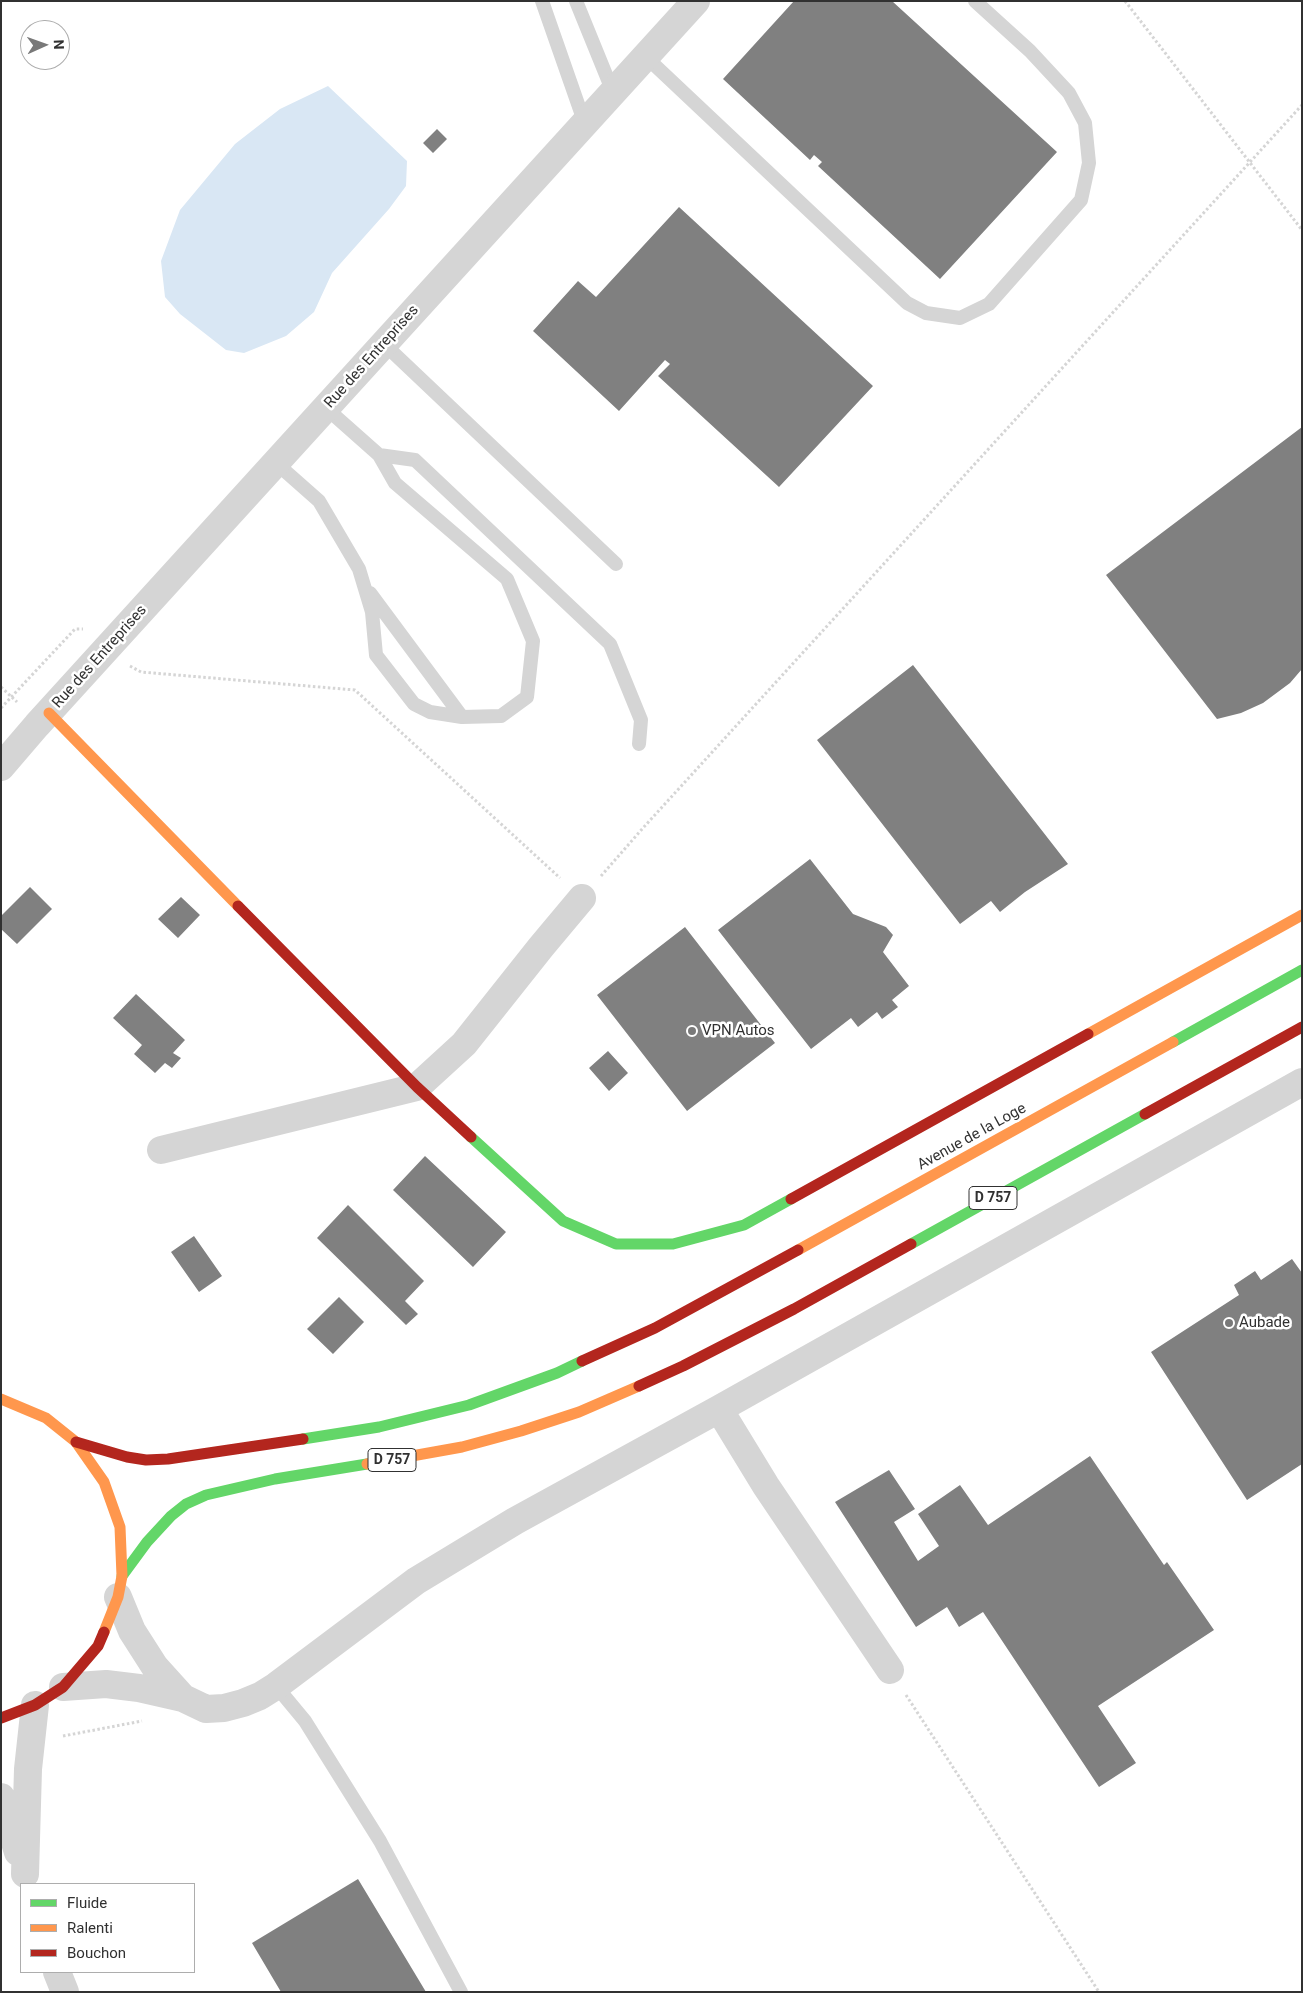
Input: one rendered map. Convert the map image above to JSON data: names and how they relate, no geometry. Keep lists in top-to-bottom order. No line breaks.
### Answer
{"streets":{"main road":["Avenue de la Loge","D 757"],"street":["Rue des Entreprises"]},"places":["VPN Autos","Aubade"],"legend":["Fluide","Ralenti","Bouchon"],"north":"right"}
